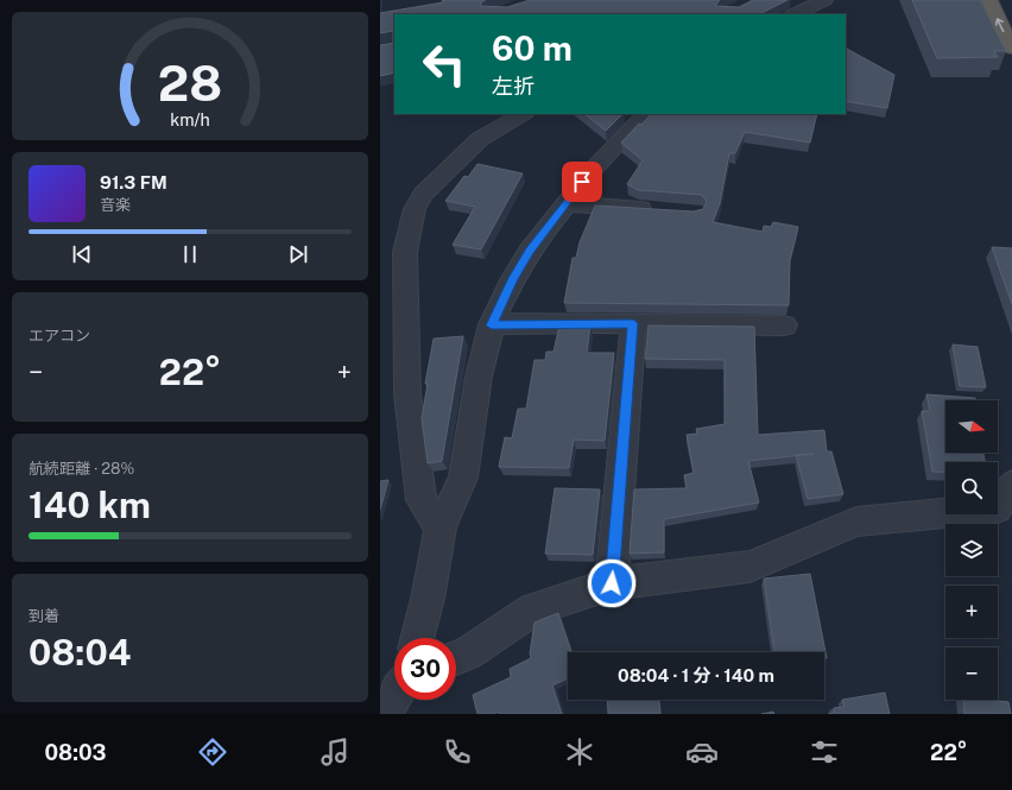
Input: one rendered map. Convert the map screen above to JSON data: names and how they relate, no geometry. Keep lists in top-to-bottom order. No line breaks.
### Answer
{"north":"right","page":{"turn":["60 m","左折"],"song":["91.3 FM","音楽"],"tile":["エアコン",["航続距離 · 28%","140 km"],["到着","08:04"]],"heat":["−","22°","+"],"map_buttons":["+","−"],"limit":"30","trip":"08:04 · 1 分 · 140 m","tabs":["08:03","22°"],"gauge":["28","km/h"]}}
